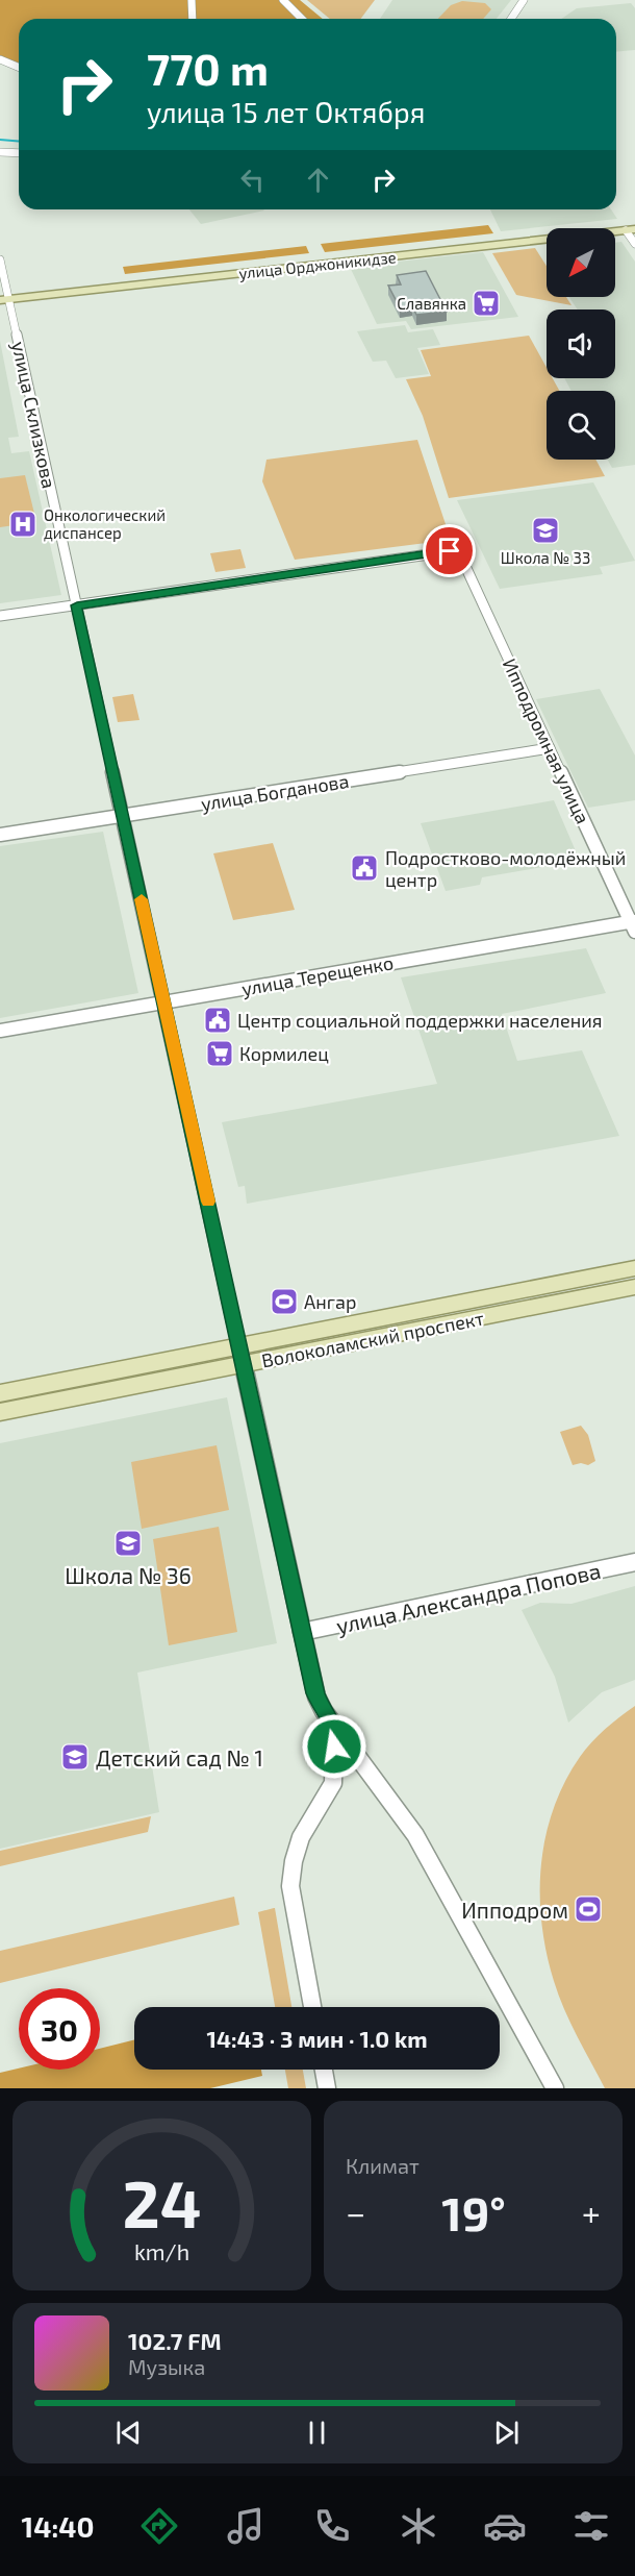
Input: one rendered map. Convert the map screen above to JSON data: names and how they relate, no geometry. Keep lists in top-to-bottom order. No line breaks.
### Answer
{"streets":{"main road":["улица Орджоникидзе","Волоколамский проспект"],"street":["улица Склизкова","Ипподромная улица","улица Богданова","улица Терещенко","улица Александра Попова"]},"crossings":[["улица Орджоникидзе","улица Склизкова"],["улица Склизкова","Ипподромная улица"],["улица Склизкова","улица Богданова"],["улица Склизкова","улица Терещенко"],["улица Склизкова","Волоколамский проспект"],["улица Склизкова","улица Александра Попова"],["Ипподромная улица","улица Богданова"],["Ипподромная улица","улица Терещенко"]],"places":{"supermarket":["Славянка","Кормилец"],"hospital":["Онкологический диспансер"],"school or university":["Школа № 33","Школа № 36","Детский сад № 1"],"public building":["Подростково-молодёжный центр","Центр социальной поддержки населения"],"sports":["Ангар","Ипподром"]},"north":"bottom left","page":{"turn":["770 m","улица 15 лет Октября"],"limit":"30","trip":"14:43 · 3 мин · 1.0 km","tile":"Климат","heat":["−","19°","+"],"song":["102.7 FM","Музыка"],"tabs":"14:40","gauge":["24","km/h"]}}
